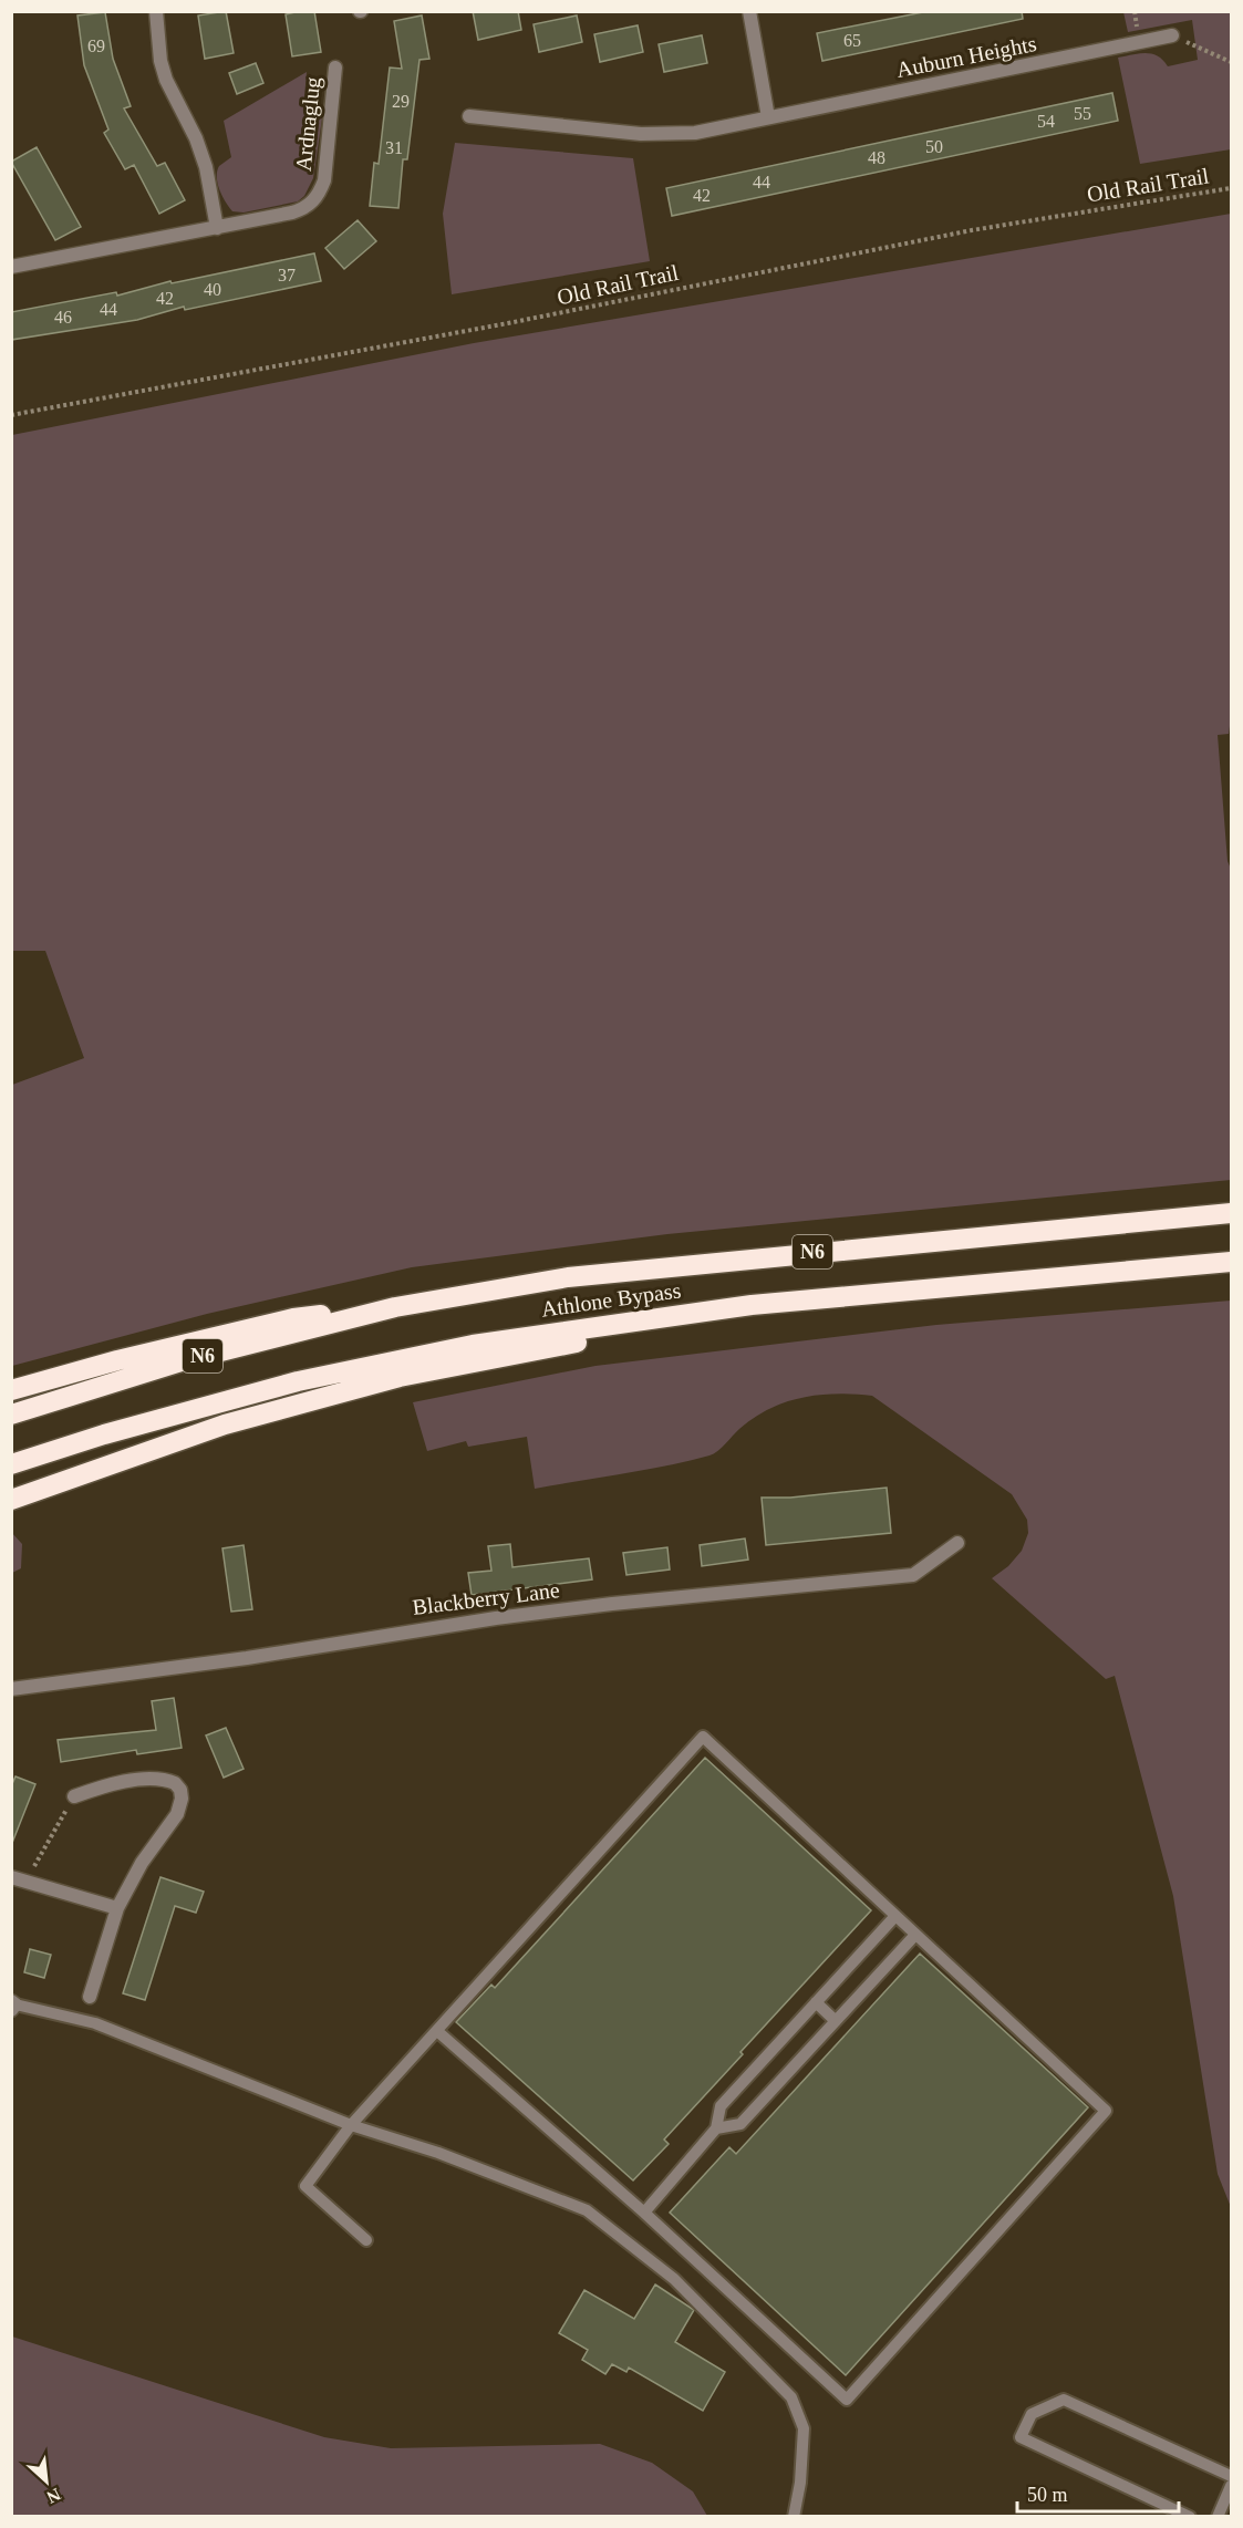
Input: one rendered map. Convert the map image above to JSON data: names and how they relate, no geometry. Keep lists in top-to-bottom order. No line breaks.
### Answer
{"streets":{"highway":["N6","Athlone Bypass"],"street":["Auburn Heights","Ardnaglug","Blackberry Lane"],"path":["Old Rail Trail"]},"crossings":[["N6","Athlone Bypass"]],"house_numbers":["65","69","29","55","54","50","31","48","44","42","37","40","42","44","46"],"scale_bar":"50 m","north":"bottom right"}
